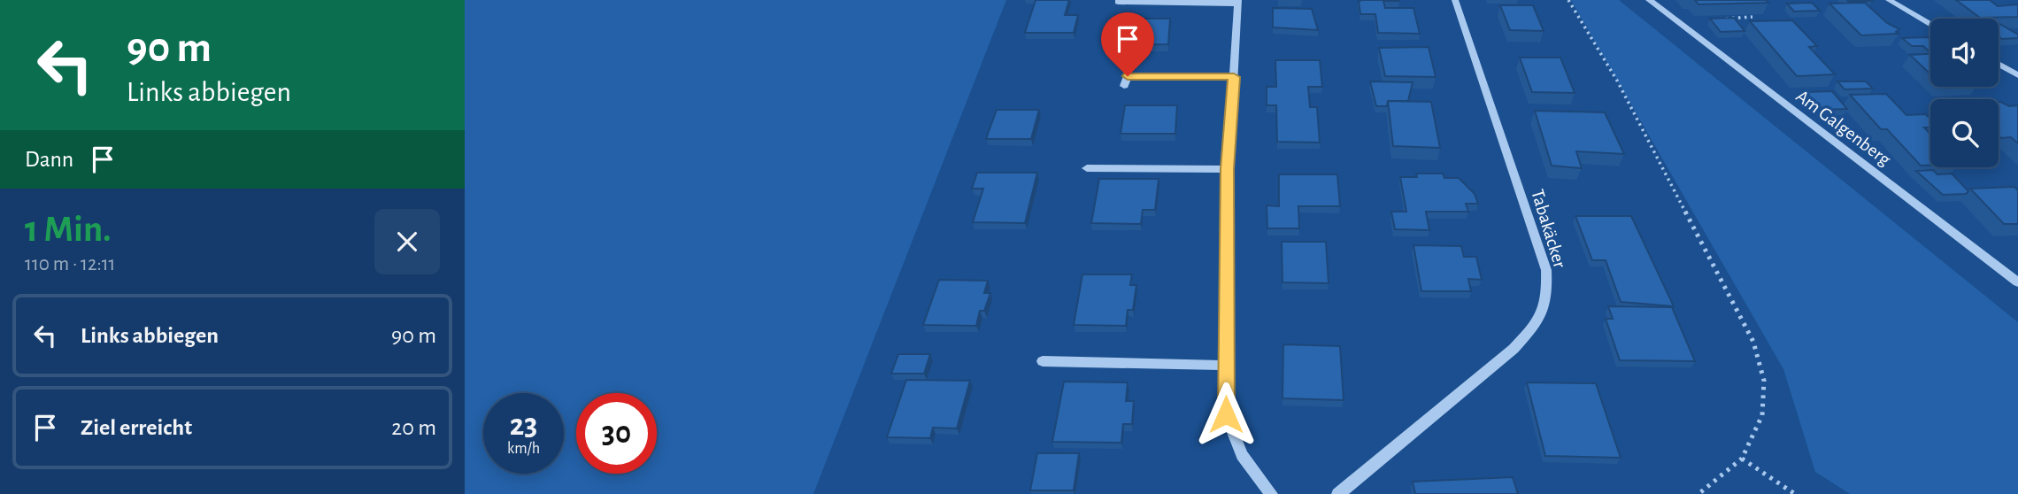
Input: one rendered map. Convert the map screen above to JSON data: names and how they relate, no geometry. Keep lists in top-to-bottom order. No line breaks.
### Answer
{"streets":{"street":["Am Galgenberg","Tabakäcker"]},"page":{"turn":["90 m","Links abbiegen"],"then":"Dann","heading":["1 Min.","110 m · 12:11"],"list":[{"name":"Links abbiegen","value":"90 m"},{"name":"Ziel erreicht","value":"20 m"}],"speed":"23 km/h","limit":"30"}}
